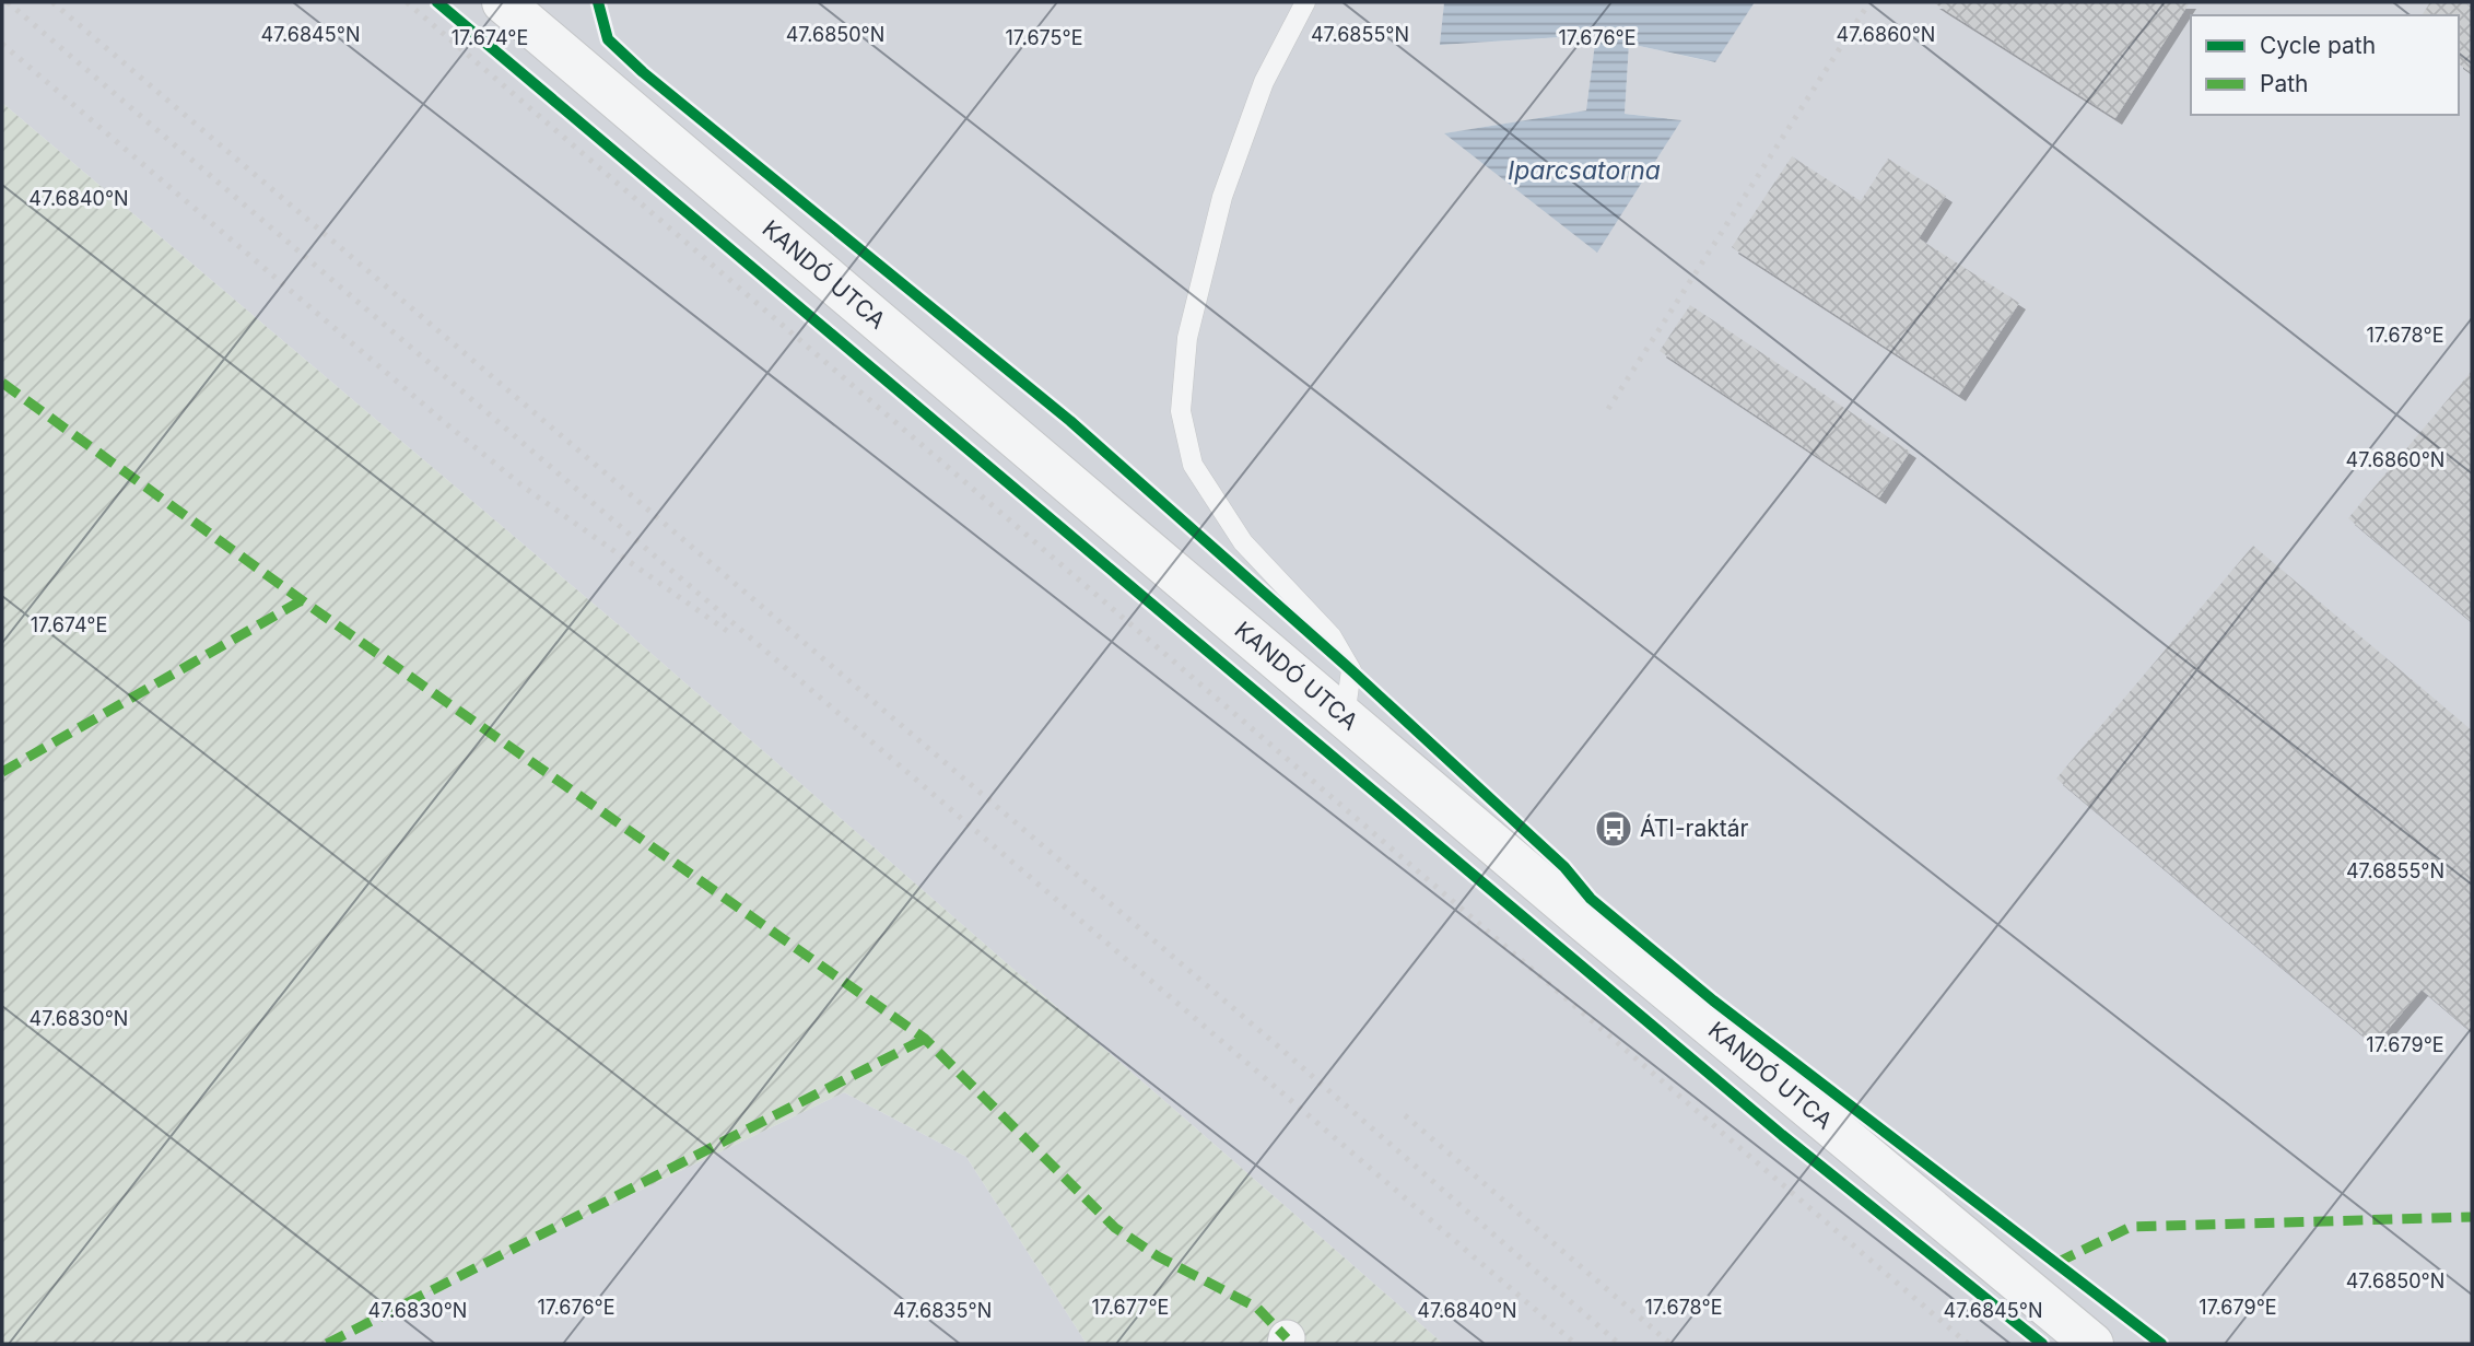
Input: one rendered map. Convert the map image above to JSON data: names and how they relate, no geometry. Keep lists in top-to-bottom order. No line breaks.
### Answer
{"streets":{"street":["KANDÓ UTCA"]},"water":["Iparcsatorna"],"places":{"bus stop":["ÁTI-raktár"]},"legend":["Cycle path","Path"],"coordinates":["47.6845°N","47.6850°N","47.6855°N","47.6860°N","17.674°E","17.675°E","17.676°E","47.6840°N","17.678°E","47.6830°N","17.679°E","17.677°E","47.6835°N"]}
